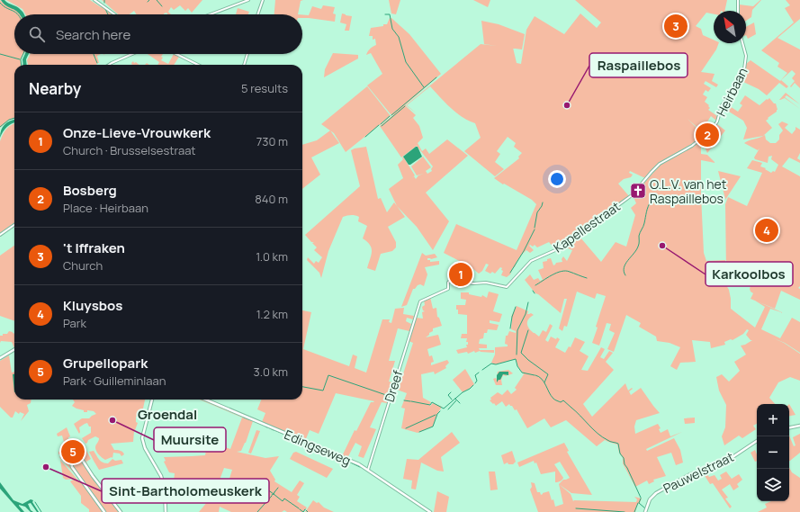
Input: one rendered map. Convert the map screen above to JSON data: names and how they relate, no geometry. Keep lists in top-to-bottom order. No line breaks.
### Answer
{"streets":{"main road":["Edingseweg","Pauwelstraat"],"street":["Heirbaan","Kapellestraat","Dreef"]},"crossings":[["Heirbaan","Kapellestraat"],["Kapellestraat","Dreef"],["Dreef","Edingseweg"]],"districts":["Groendal"],"places":{"other":["Raspaillebos","Karkoolbos","Muursite","Sint-Bartholomeuskerk"],"church":["O.L.V. van het Raspaillebos"]},"north":"top left","page":{"pins":["3","2","4","1","5"],"search":"Search here","heading":["Nearby","5 results"],"list":[{"mark":"1","name":"Onze-Lieve-Vrouwkerk","note":"Church · Brusselsestraat","value":"730 m"},{"mark":"2","name":"Bosberg","note":"Place · Heirbaan","value":"840 m"},{"mark":"3","name":"'t Iffraken","note":"Church","value":"1.0 km"},{"mark":"4","name":"Kluysbos","note":"Park","value":"1.2 km"},{"mark":"5","name":"Grupellopark","note":"Park · Guilleminlaan","value":"3.0 km"}],"map_buttons":["+","−"]}}
